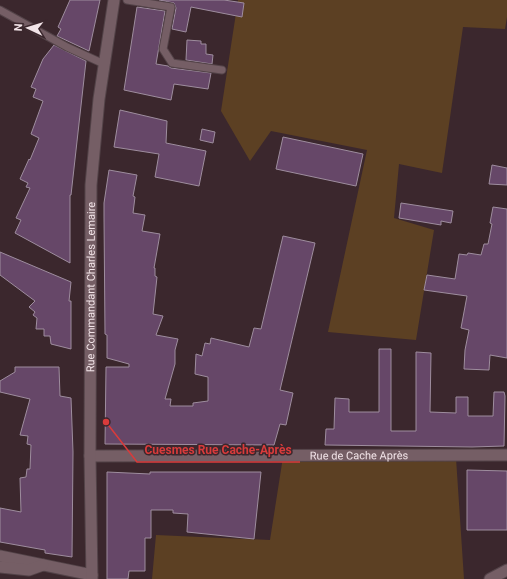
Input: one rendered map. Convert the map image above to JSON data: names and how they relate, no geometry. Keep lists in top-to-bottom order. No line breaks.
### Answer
{"streets":{"street":["Rue Commandant Charles Lemaire","Rue de Cache Après"]},"crossings":[["Rue Commandant Charles Lemaire","Rue de Cache Après"]],"places":["Cuesmes Rue Cache-Après"],"north":"left"}
